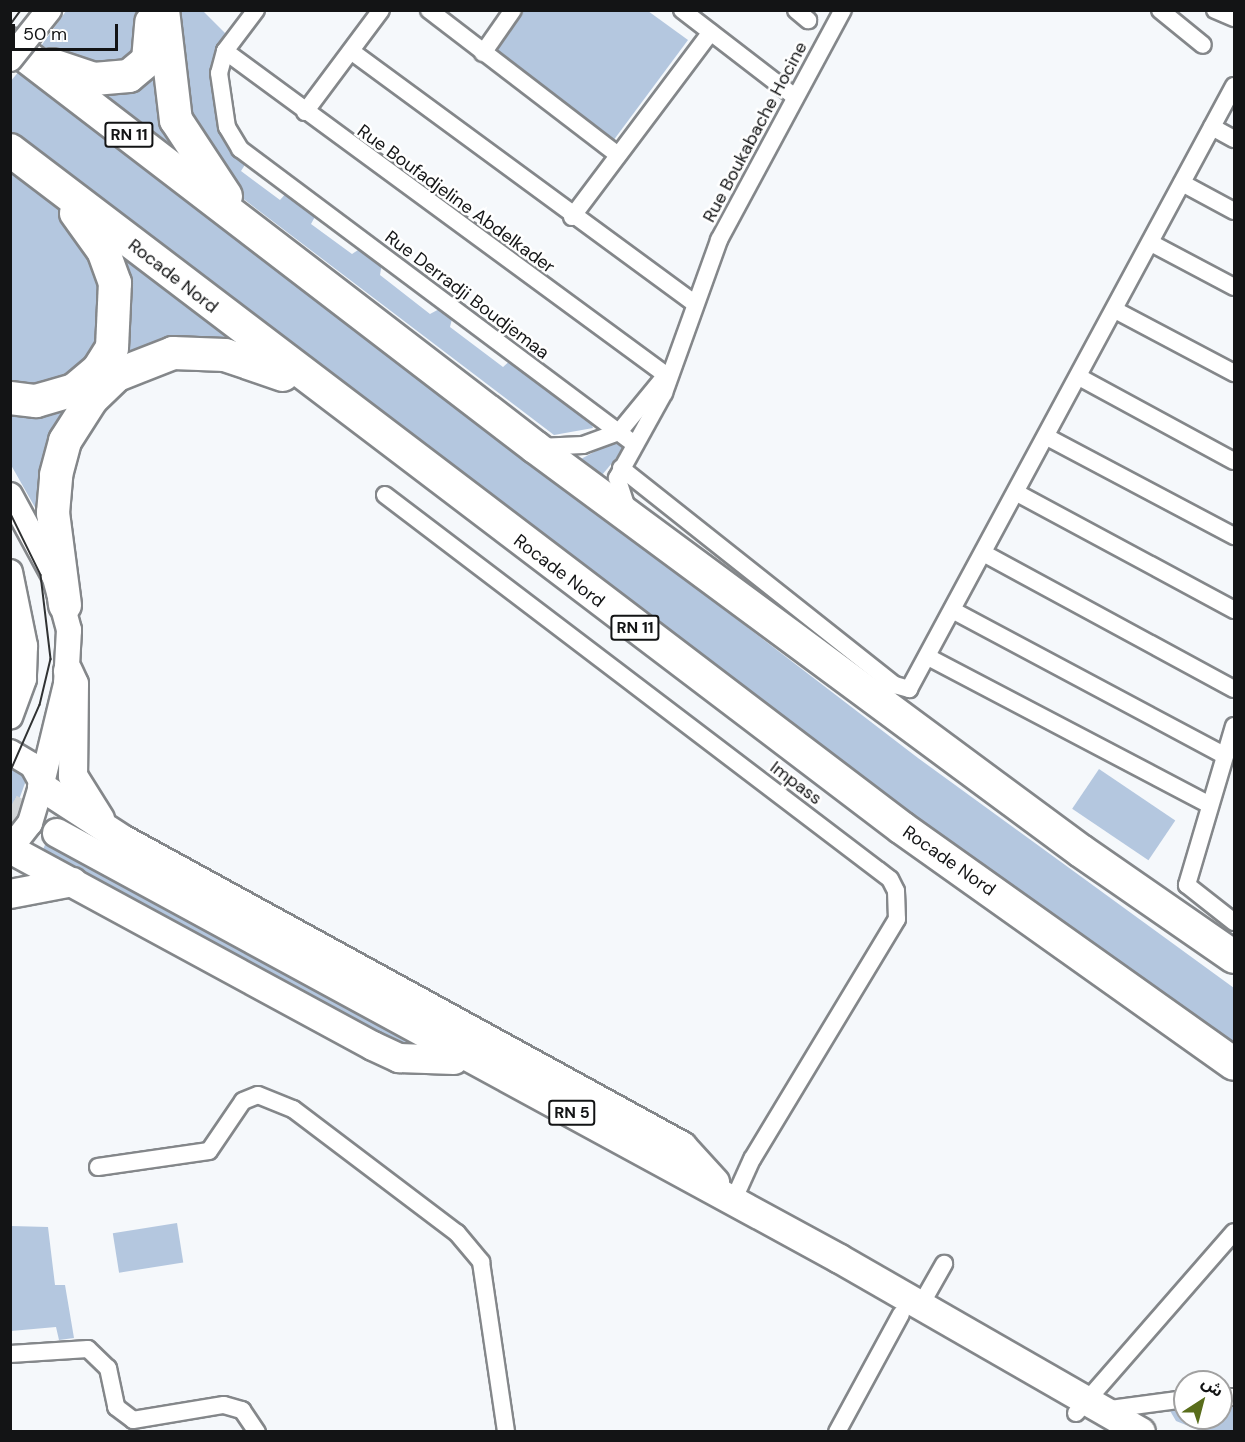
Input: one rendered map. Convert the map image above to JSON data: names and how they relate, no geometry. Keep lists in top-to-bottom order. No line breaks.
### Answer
{"streets":{"highway":["RN 11","Rocade Nord","RN 5"],"street":["Rue Boukabache Hocine","Rue Boufadjeline Abdelkader","Rue Derradji Boudjemaa","Impass"]},"crossings":[["Rue Boufadjeline Abdelkader","Rue Derradji Boudjemaa"],["Impass","RN 5"]],"scale_bar":"50 m","north":"top right"}
